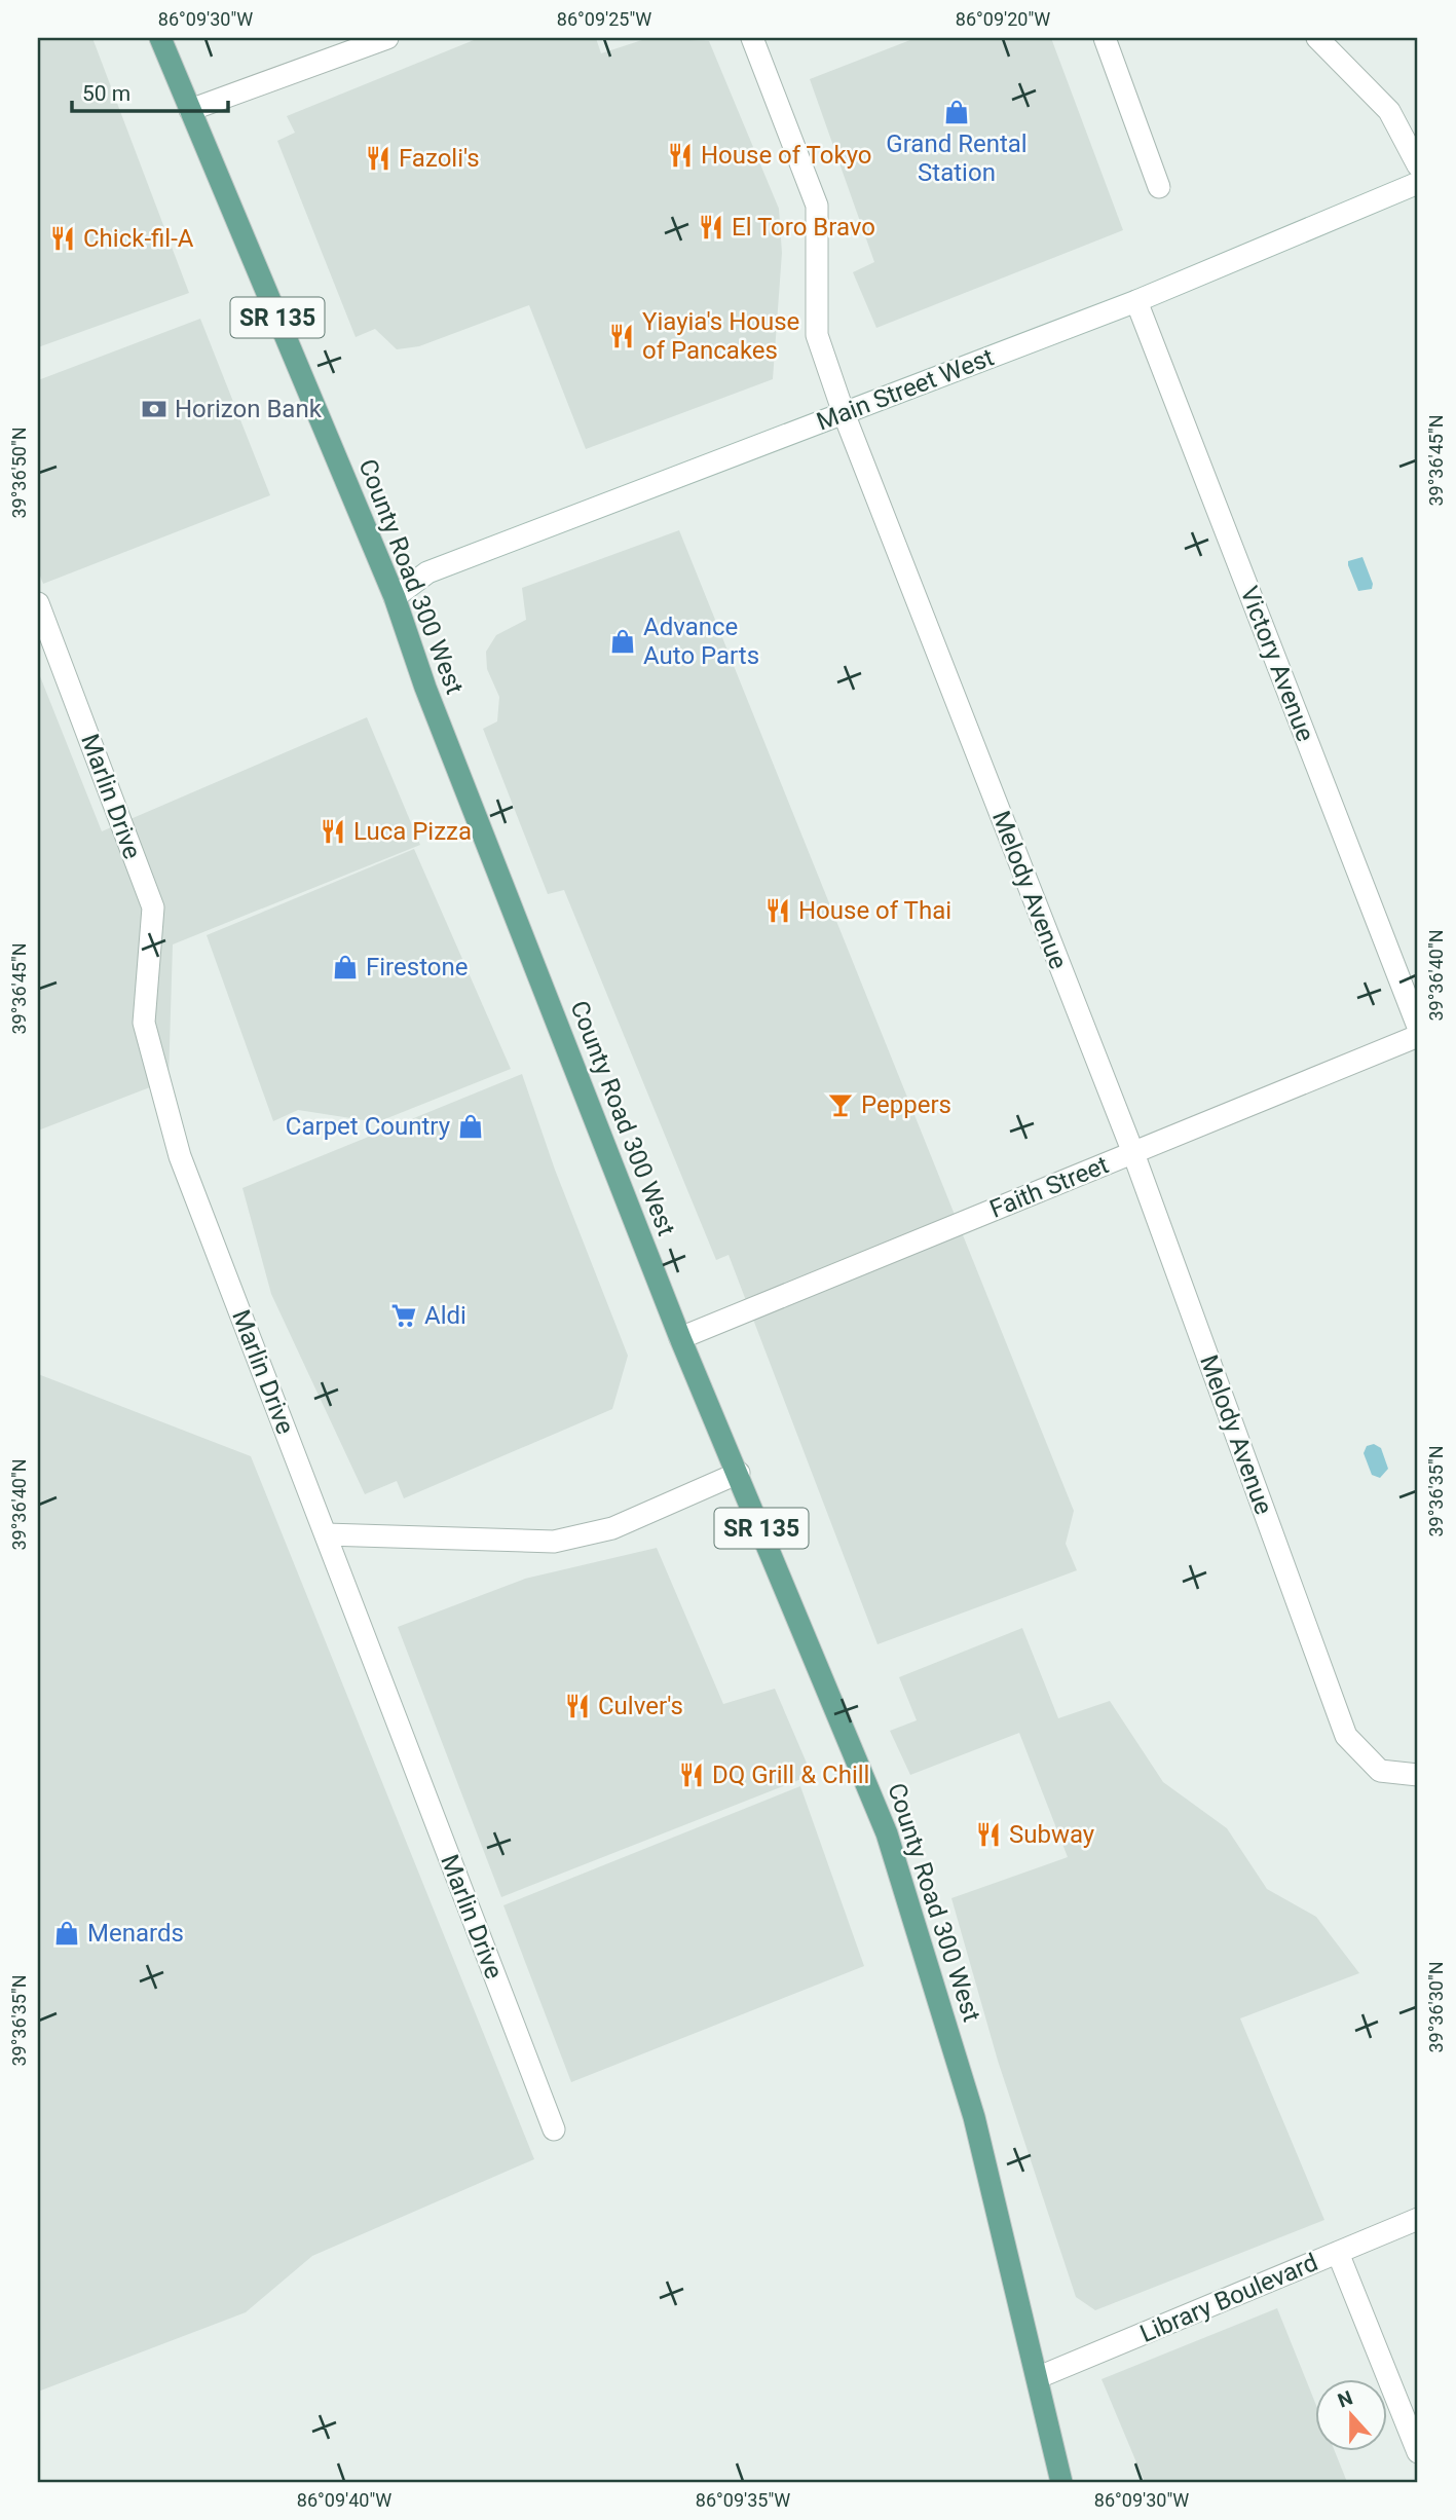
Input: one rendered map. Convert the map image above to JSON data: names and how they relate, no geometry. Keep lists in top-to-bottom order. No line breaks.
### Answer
{"streets":{"main road":["SR 135","County Road 300 West"],"street":["Main Street West","Victory Avenue","Marlin Drive","Melody Avenue","Faith Street","Library Boulevard"]},"crossings":[["Main Street West","County Road 300 West"],["Main Street West","Victory Avenue"],["Main Street West","Melody Avenue"],["County Road 300 West","Faith Street"],["County Road 300 West","Library Boulevard"],["Melody Avenue","Faith Street"]],"places":{"shop":["Grand Rental Station","Advance Auto Parts","Firestone","Carpet Country","Menards"],"restaurant":["House of Tokyo","Fazoli's","El Toro Bravo","Chick-fil-A","Yiayia's House of Pancakes","Luca Pizza","House of Thai","Culver's","DQ Grill & Chill","Subway"],"bank":["Horizon Bank"],"bar":["Peppers"],"supermarket":["Aldi"]},"scale_bar":"50 m","north":"top","coordinates":["86°09'30\"W","86°09'25\"W","86°09'20\"W","39°36'45\"N","39°36'50\"N","39°36'40\"N","39°36'35\"N","39°36'30\"N","86°09'40\"W","86°09'35\"W"]}
